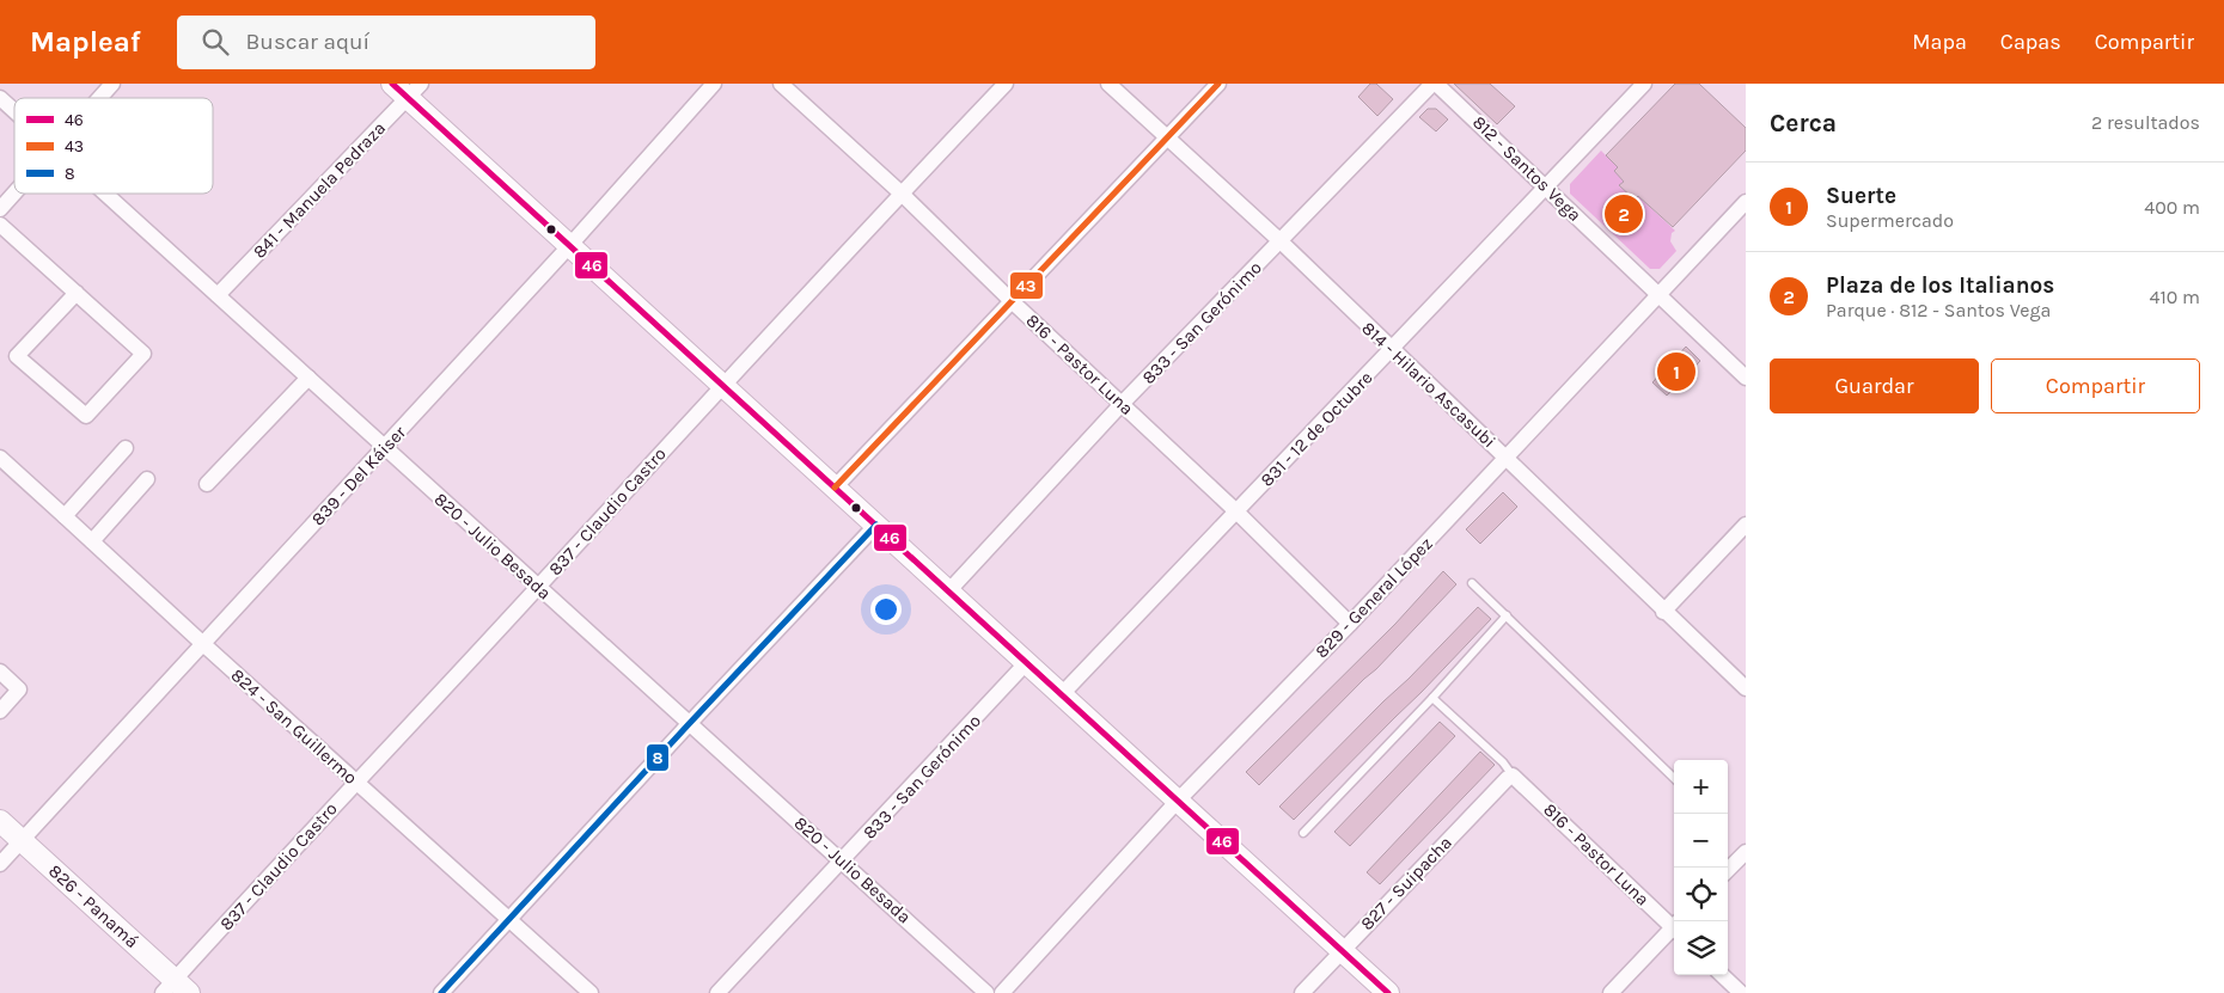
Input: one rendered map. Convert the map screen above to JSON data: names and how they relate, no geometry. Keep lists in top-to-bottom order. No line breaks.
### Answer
{"streets":{"street":["812 - Santos Vega","841 - Manuela Pedraza","833 - San Gerónimo","816 - Pastor Luna","814 - Hilario Ascasubi","831 - 12 de Octubre","839 - Del Káiser","837 - Claudio Castro","820 - Julio Besada","829 - General López","824 - San Guillermo","827 - Suipacha","826 - Panamá"]},"crossings":[["812 - Santos Vega","833 - San Gerónimo"],["812 - Santos Vega","831 - 12 de Octubre"],["812 - Santos Vega","829 - General López"],["841 - Manuela Pedraza","820 - Julio Besada"],["833 - San Gerónimo","816 - Pastor Luna"],["833 - San Gerónimo","814 - Hilario Ascasubi"],["833 - San Gerónimo","820 - Julio Besada"],["816 - Pastor Luna","831 - 12 de Octubre"],["816 - Pastor Luna","837 - Claudio Castro"],["816 - Pastor Luna","829 - General López"],["816 - Pastor Luna","827 - Suipacha"],["814 - Hilario Ascasubi","831 - 12 de Octubre"],["814 - Hilario Ascasubi","829 - General López"],["839 - Del Káiser","820 - Julio Besada"],["839 - Del Káiser","824 - San Guillermo"],["839 - Del Káiser","826 - Panamá"],["837 - Claudio Castro","820 - Julio Besada"],["837 - Claudio Castro","824 - San Guillermo"],["837 - Claudio Castro","826 - Panamá"]],"lines":["transit line 46","transit line 43","transit line 8"],"legend":["46","43","8"],"page":{"header":"Mapleaf","search":"Buscar aquí","nav":["Mapa","Capas","Compartir"],"heading":["Cerca","2 resultados"],"list":[{"mark":"1","name":"Suerte","note":"Supermercado","value":"400 m"},{"mark":"2","name":"Plaza de los Italianos","note":"Parque · 812 - Santos Vega","value":"410 m"}],"pins":["2","1"],"buttons":["Guardar","Compartir"],"map_buttons":["+","−"]}}
